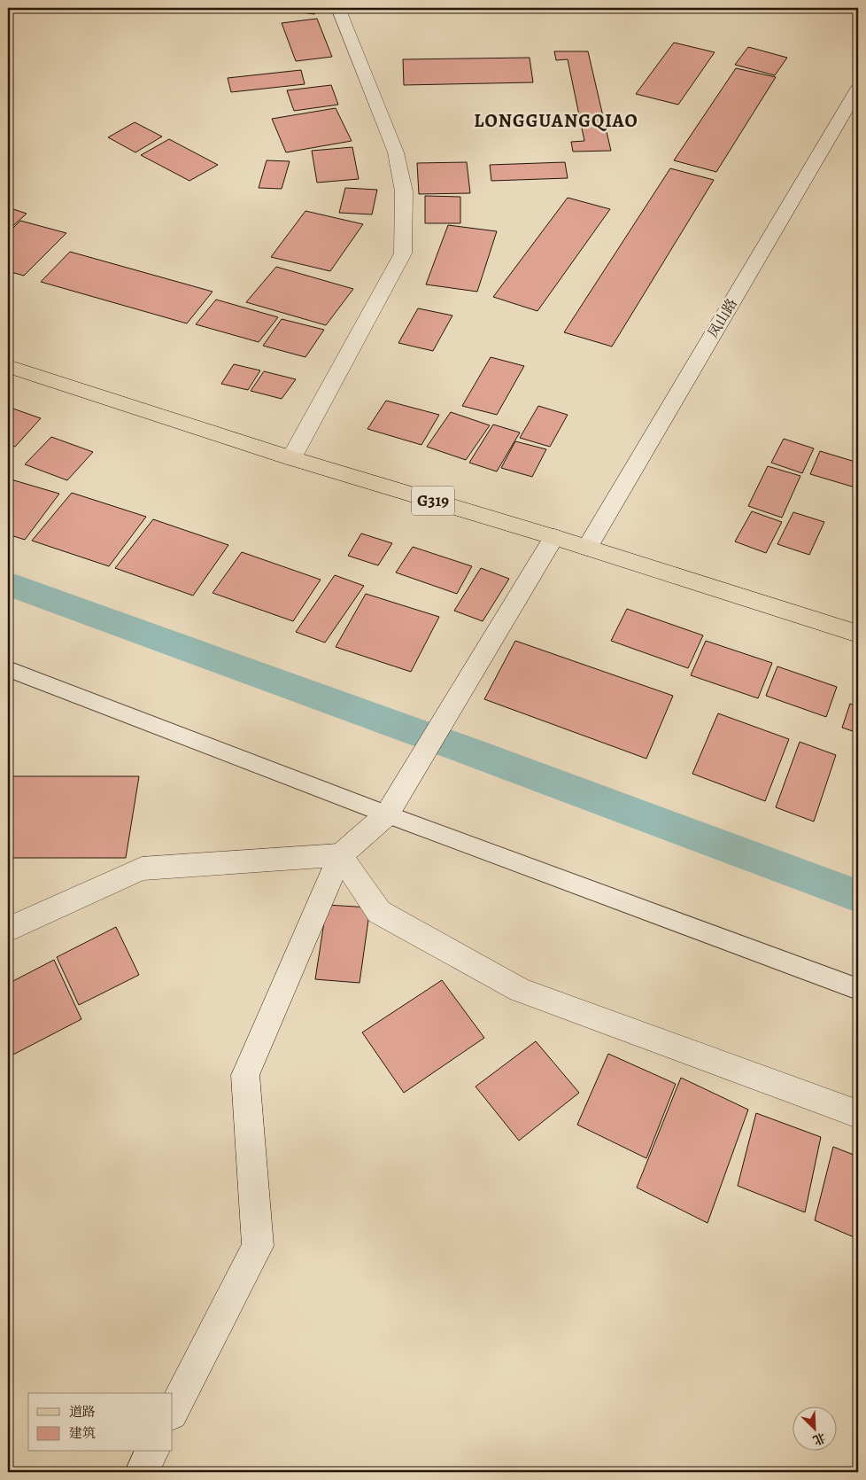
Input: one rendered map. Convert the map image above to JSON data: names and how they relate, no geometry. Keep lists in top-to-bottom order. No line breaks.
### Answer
{"streets":{"main road":["G319"],"street":["凤山路"]},"crossings":[["凤山路","G319"]],"districts":["LONGGUANGQIAO"],"legend":["道路","建筑"],"north":"bottom right"}
